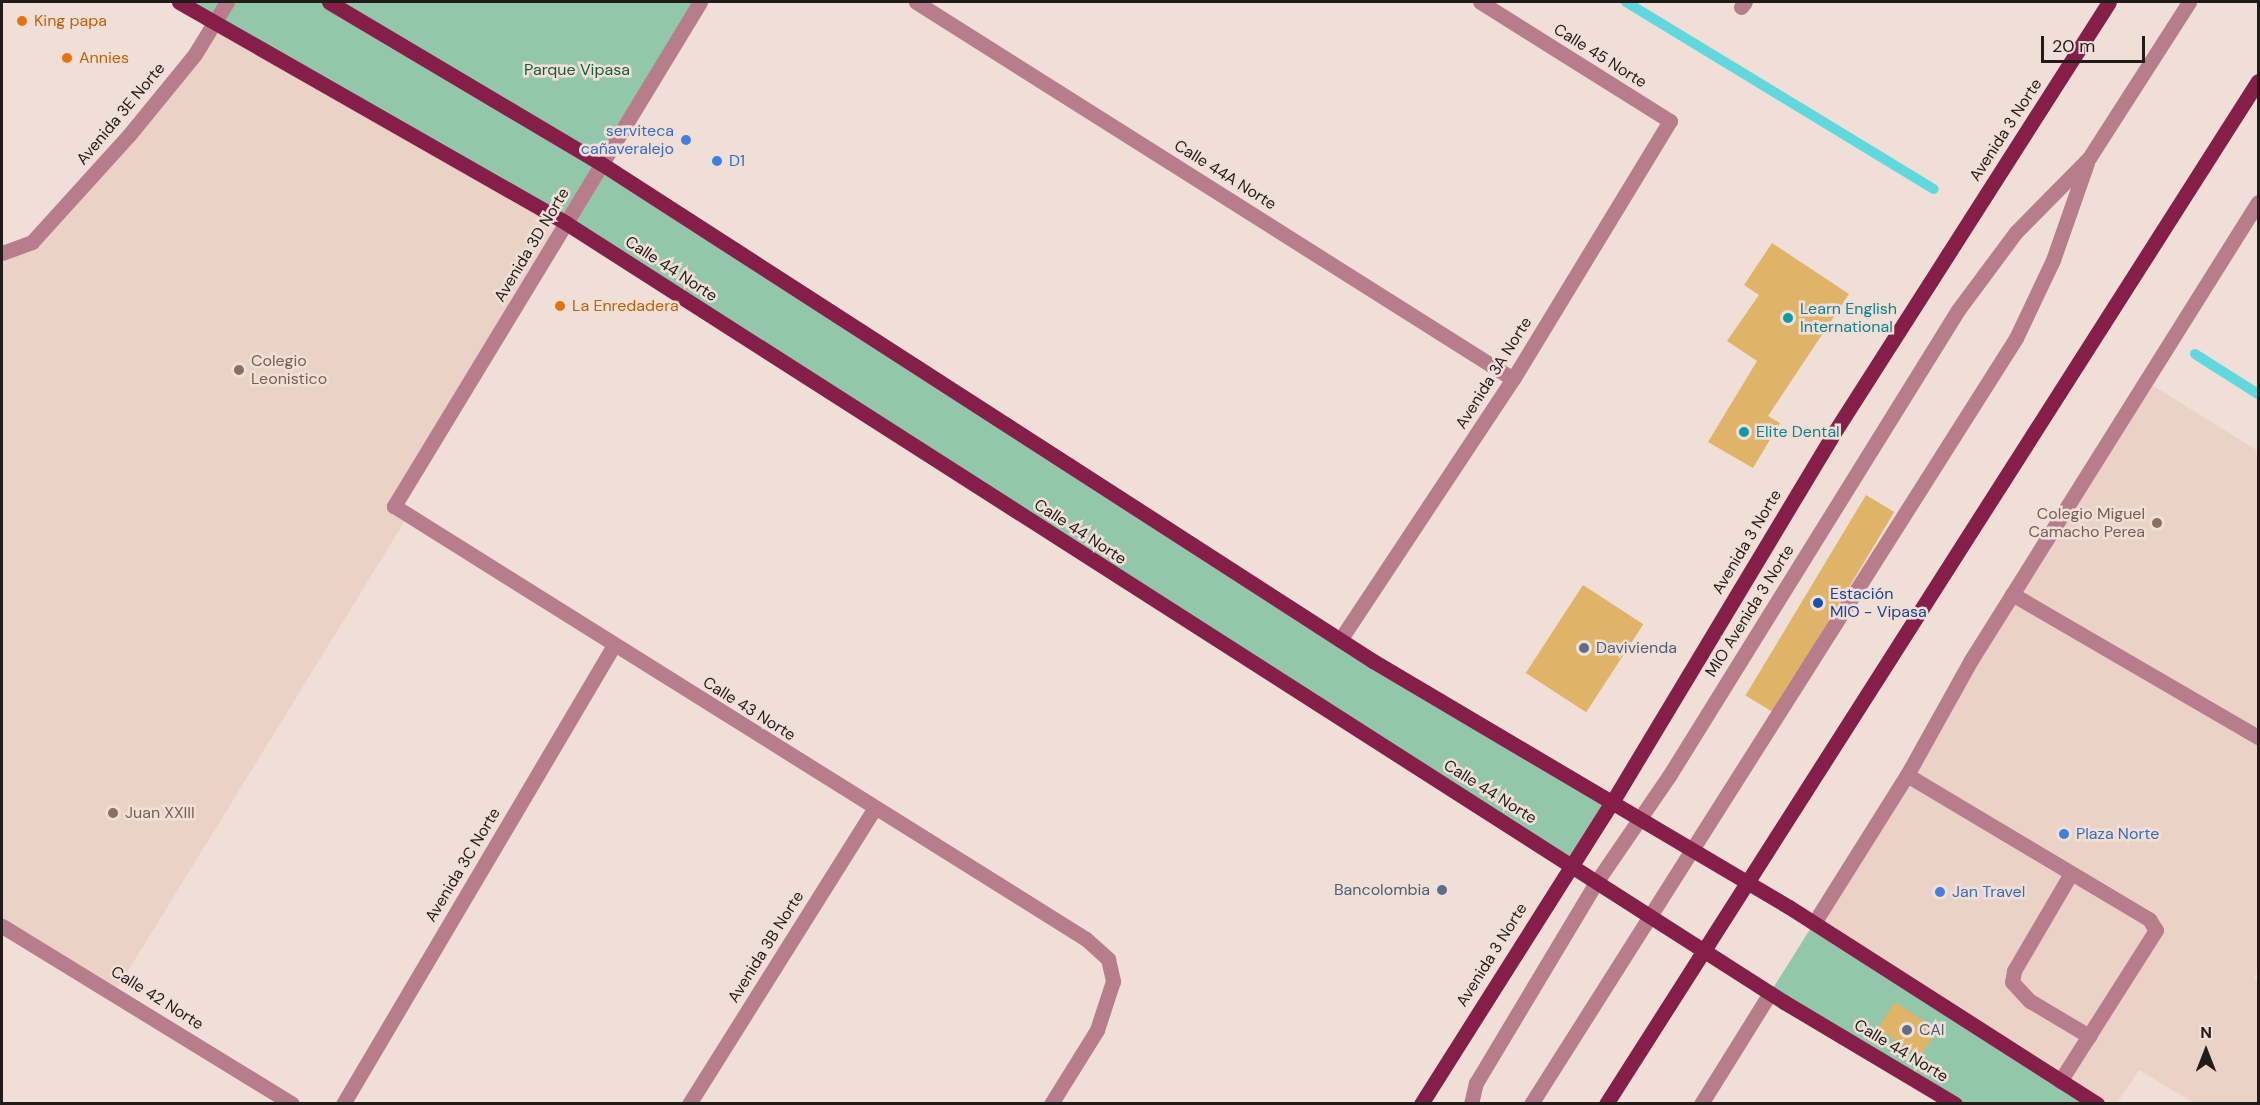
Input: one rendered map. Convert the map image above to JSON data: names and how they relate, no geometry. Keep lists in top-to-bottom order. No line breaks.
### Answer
{"streets":{"main road":["Avenida 3 Norte","Calle 44 Norte"],"street":["Calle 45 Norte","Avenida 3E Norte","Calle 44A Norte","Avenida 3D Norte","Avenida 3A Norte","MIO Avenida 3 Norte","Calle 43 Norte","Avenida 3C Norte","Avenida 3B Norte","Calle 42 Norte"]},"crossings":[["Calle 45 Norte","Avenida 3A Norte"],["Avenida 3E Norte","Calle 44 Norte"],["Avenida 3 Norte","Calle 44 Norte"],["Calle 44A Norte","Avenida 3A Norte"],["Avenida 3D Norte","Calle 44 Norte"],["Avenida 3D Norte","Calle 43 Norte"],["Calle 44 Norte","MIO Avenida 3 Norte"],["Calle 43 Norte","Avenida 3C Norte"],["Calle 43 Norte","Avenida 3B Norte"]],"parks":["Parque Vipasa"],"places":["King papa","Annies","serviteca cañaveralejo","D1","La Enredadera","Learn English International","Colegio Leonistico","Elite Dental","Colegio Miguel Camacho Perea","Estación MIO - Vipasa","Davivienda","Juan XXIII","Plaza Norte","Bancolombia","Jan Travel","CAI"],"scale_bar":"20 m","north":"top"}
